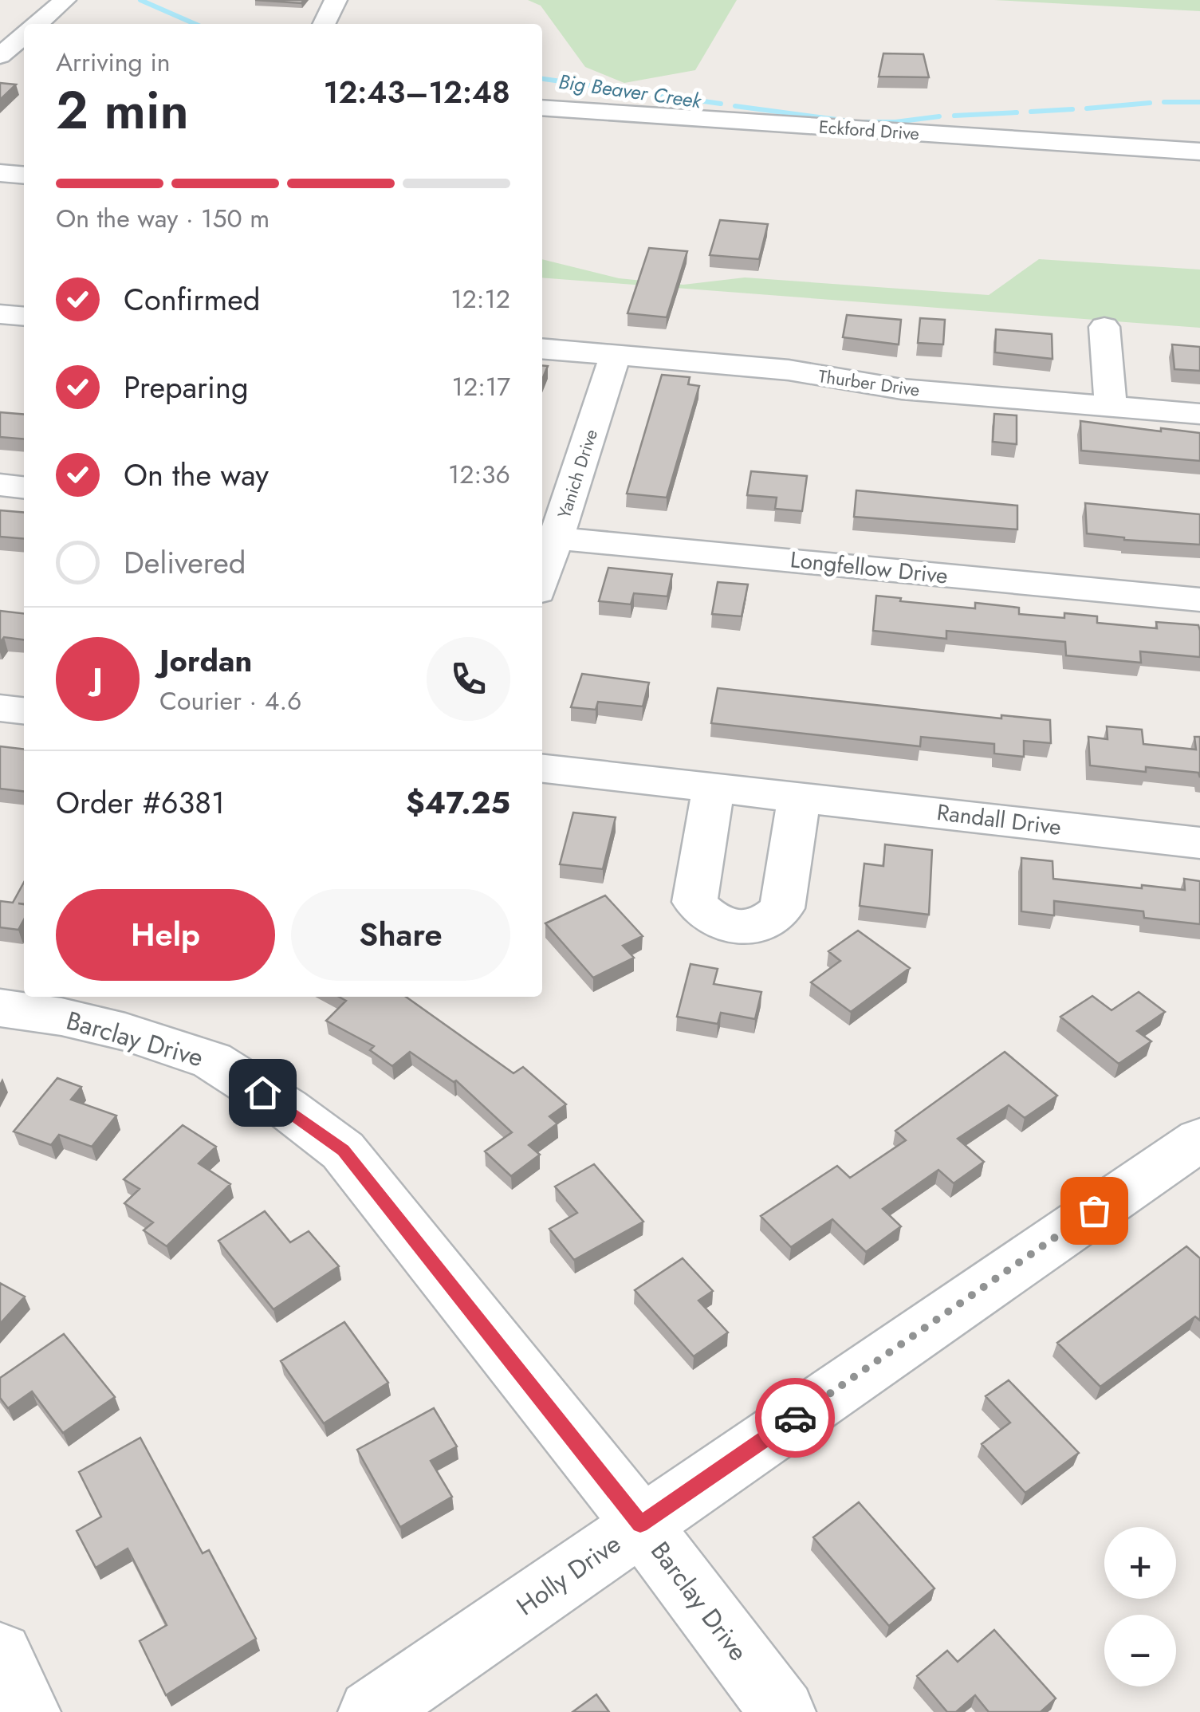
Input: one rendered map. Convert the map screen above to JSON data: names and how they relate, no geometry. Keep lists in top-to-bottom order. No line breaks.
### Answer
{"streets":{"street":["Eckford Drive","Thurber Drive","Yanich Drive","Longfellow Drive","Randall Drive","Barclay Drive","Holly Drive"]},"crossings":[["Thurber Drive","Yanich Drive"],["Yanich Drive","Longfellow Drive"],["Barclay Drive","Holly Drive"]],"water":["Big Beaver Creek"],"page":{"heading":["2 min","Arriving in","12:43–12:48"],"panel":["Jordan","Courier · 4.6","Order #6381","$47.25"],"bar":"On the way · 150 m","list":[["Confirmed","12:12"],["Preparing","12:17"],["On the way","12:36"],"Delivered"],"round":"J","buttons":["Help","Share"],"map_buttons":["+","−"]}}
